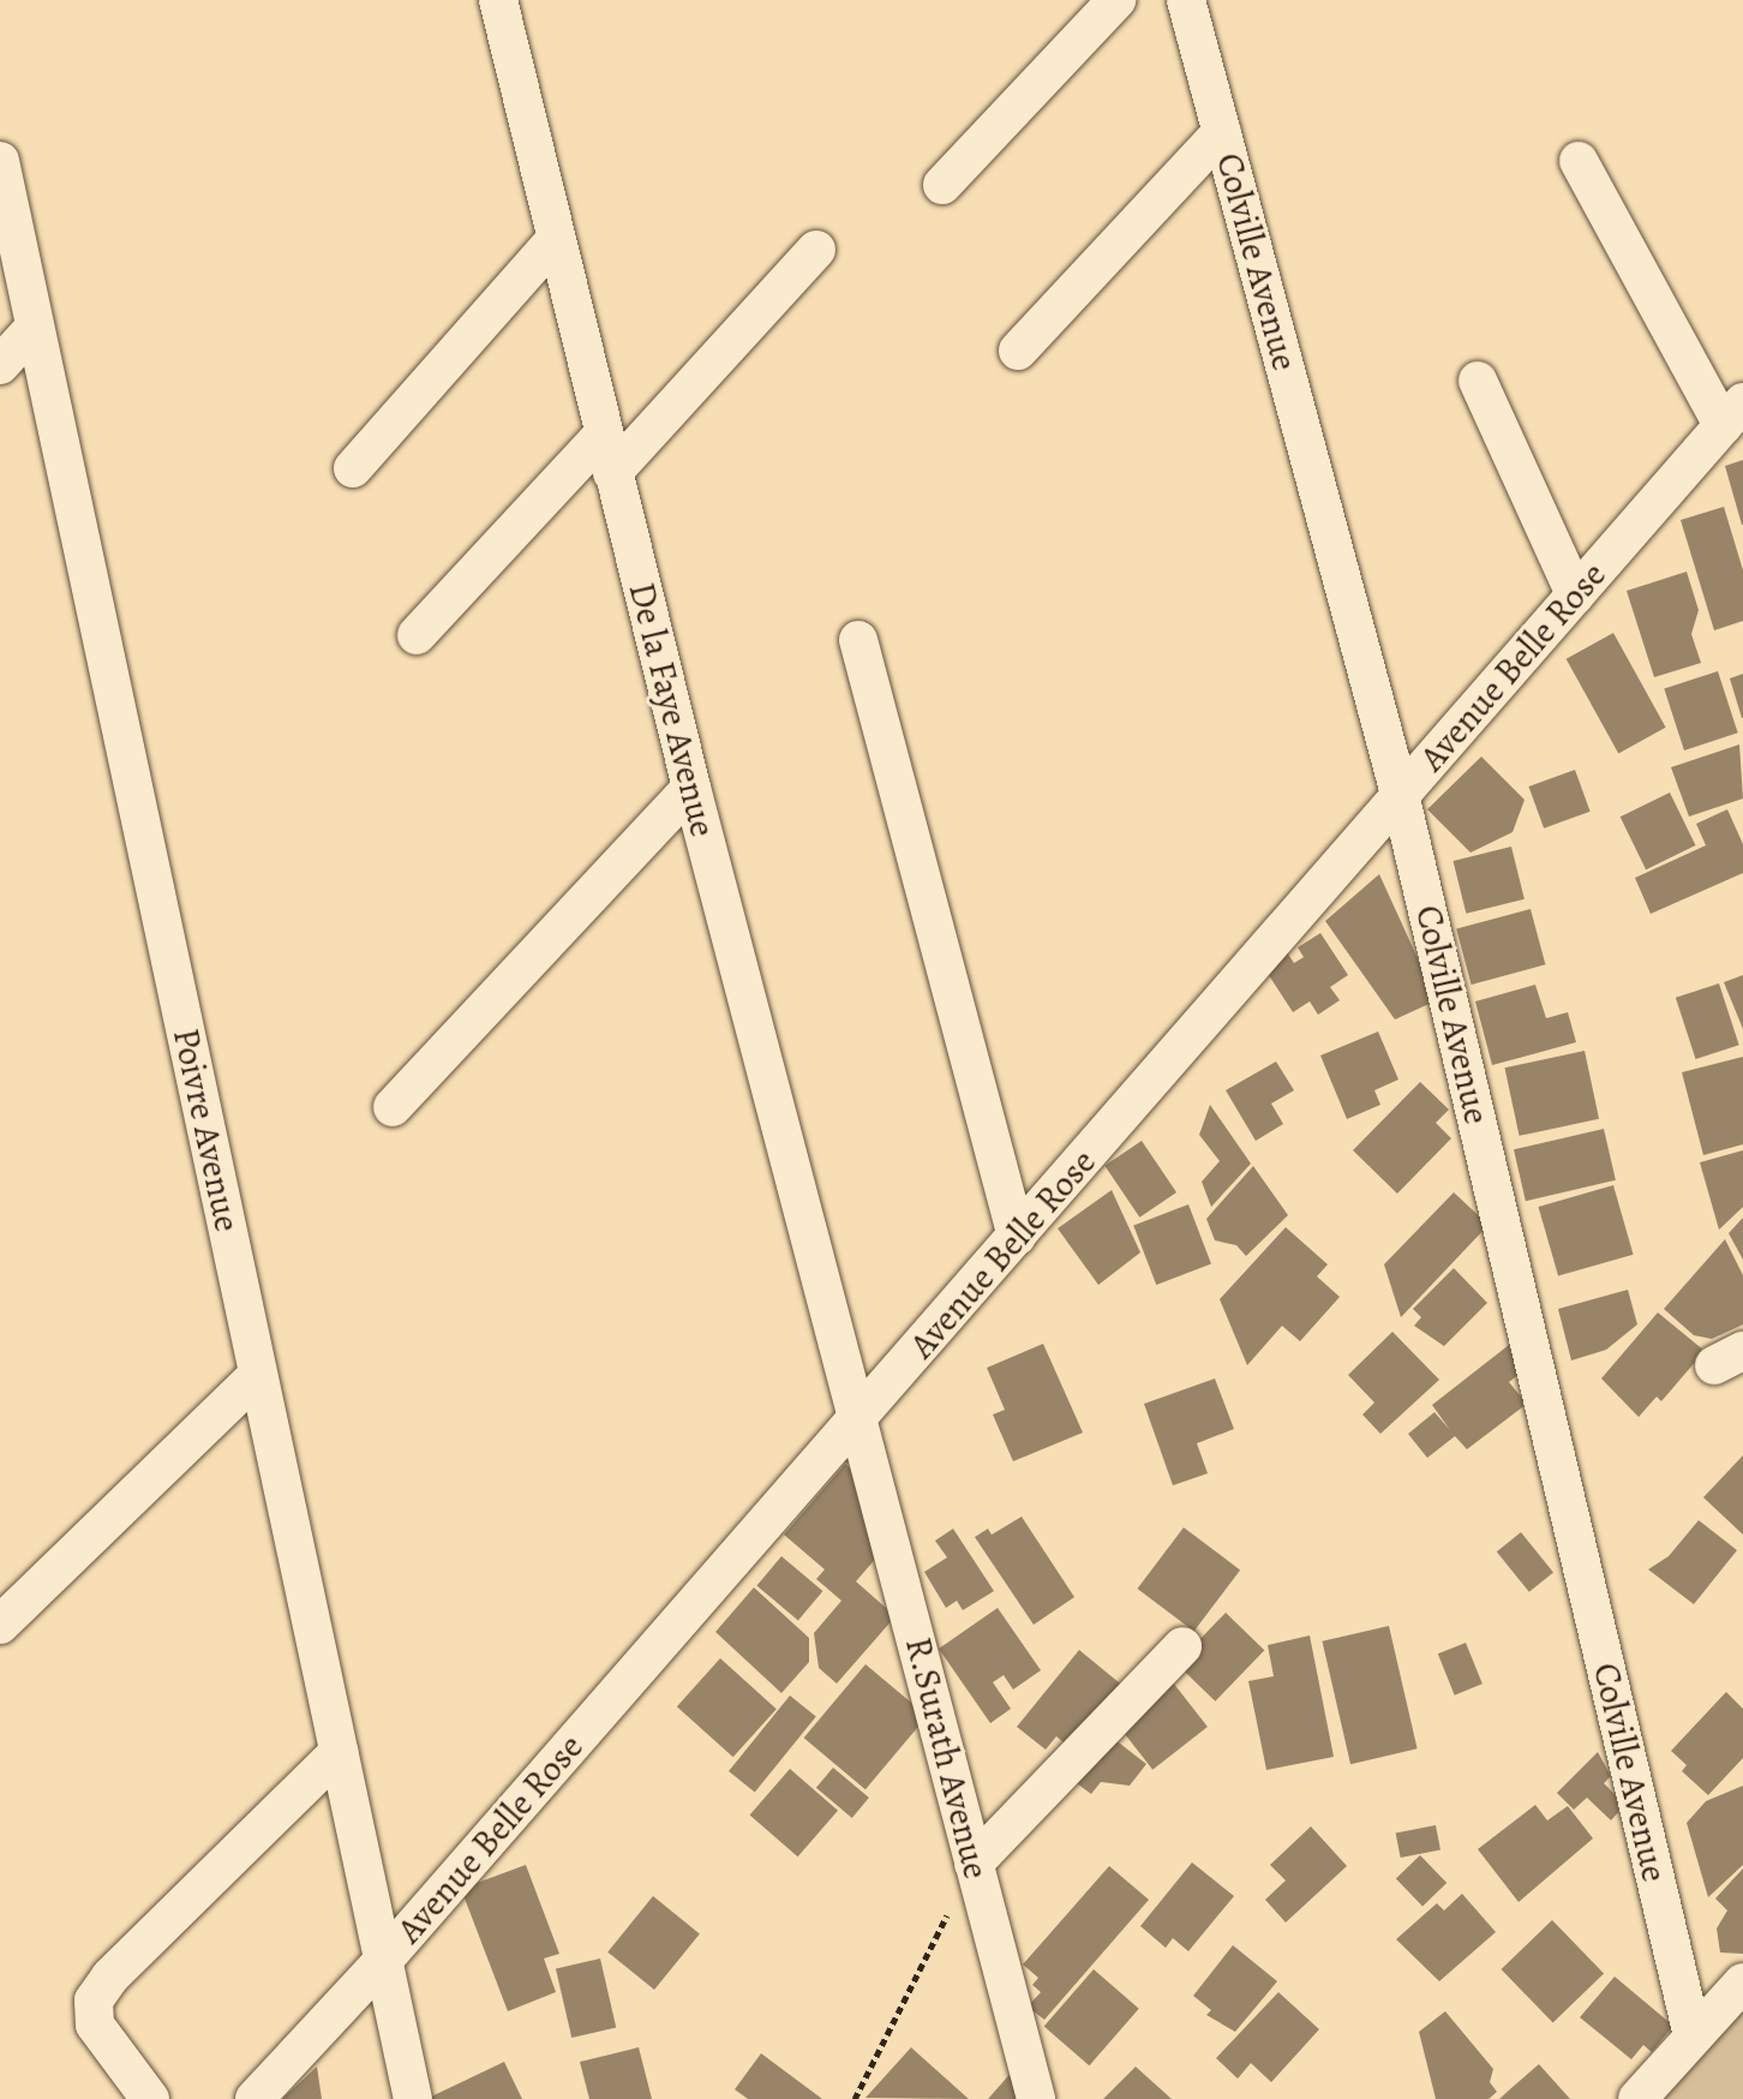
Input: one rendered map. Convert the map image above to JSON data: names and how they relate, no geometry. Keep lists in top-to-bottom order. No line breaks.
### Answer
{"streets":{"street":["Colville Avenue","Avenue Belle Rose","De la Faye Avenue","Poivre Avenue","R.Surath Avenue"]},"crossings":[["Colville Avenue","Avenue Belle Rose"],["Avenue Belle Rose","De la Faye Avenue"],["Avenue Belle Rose","Poivre Avenue"],["Avenue Belle Rose","R.Surath Avenue"],["De la Faye Avenue","R.Surath Avenue"]]}
